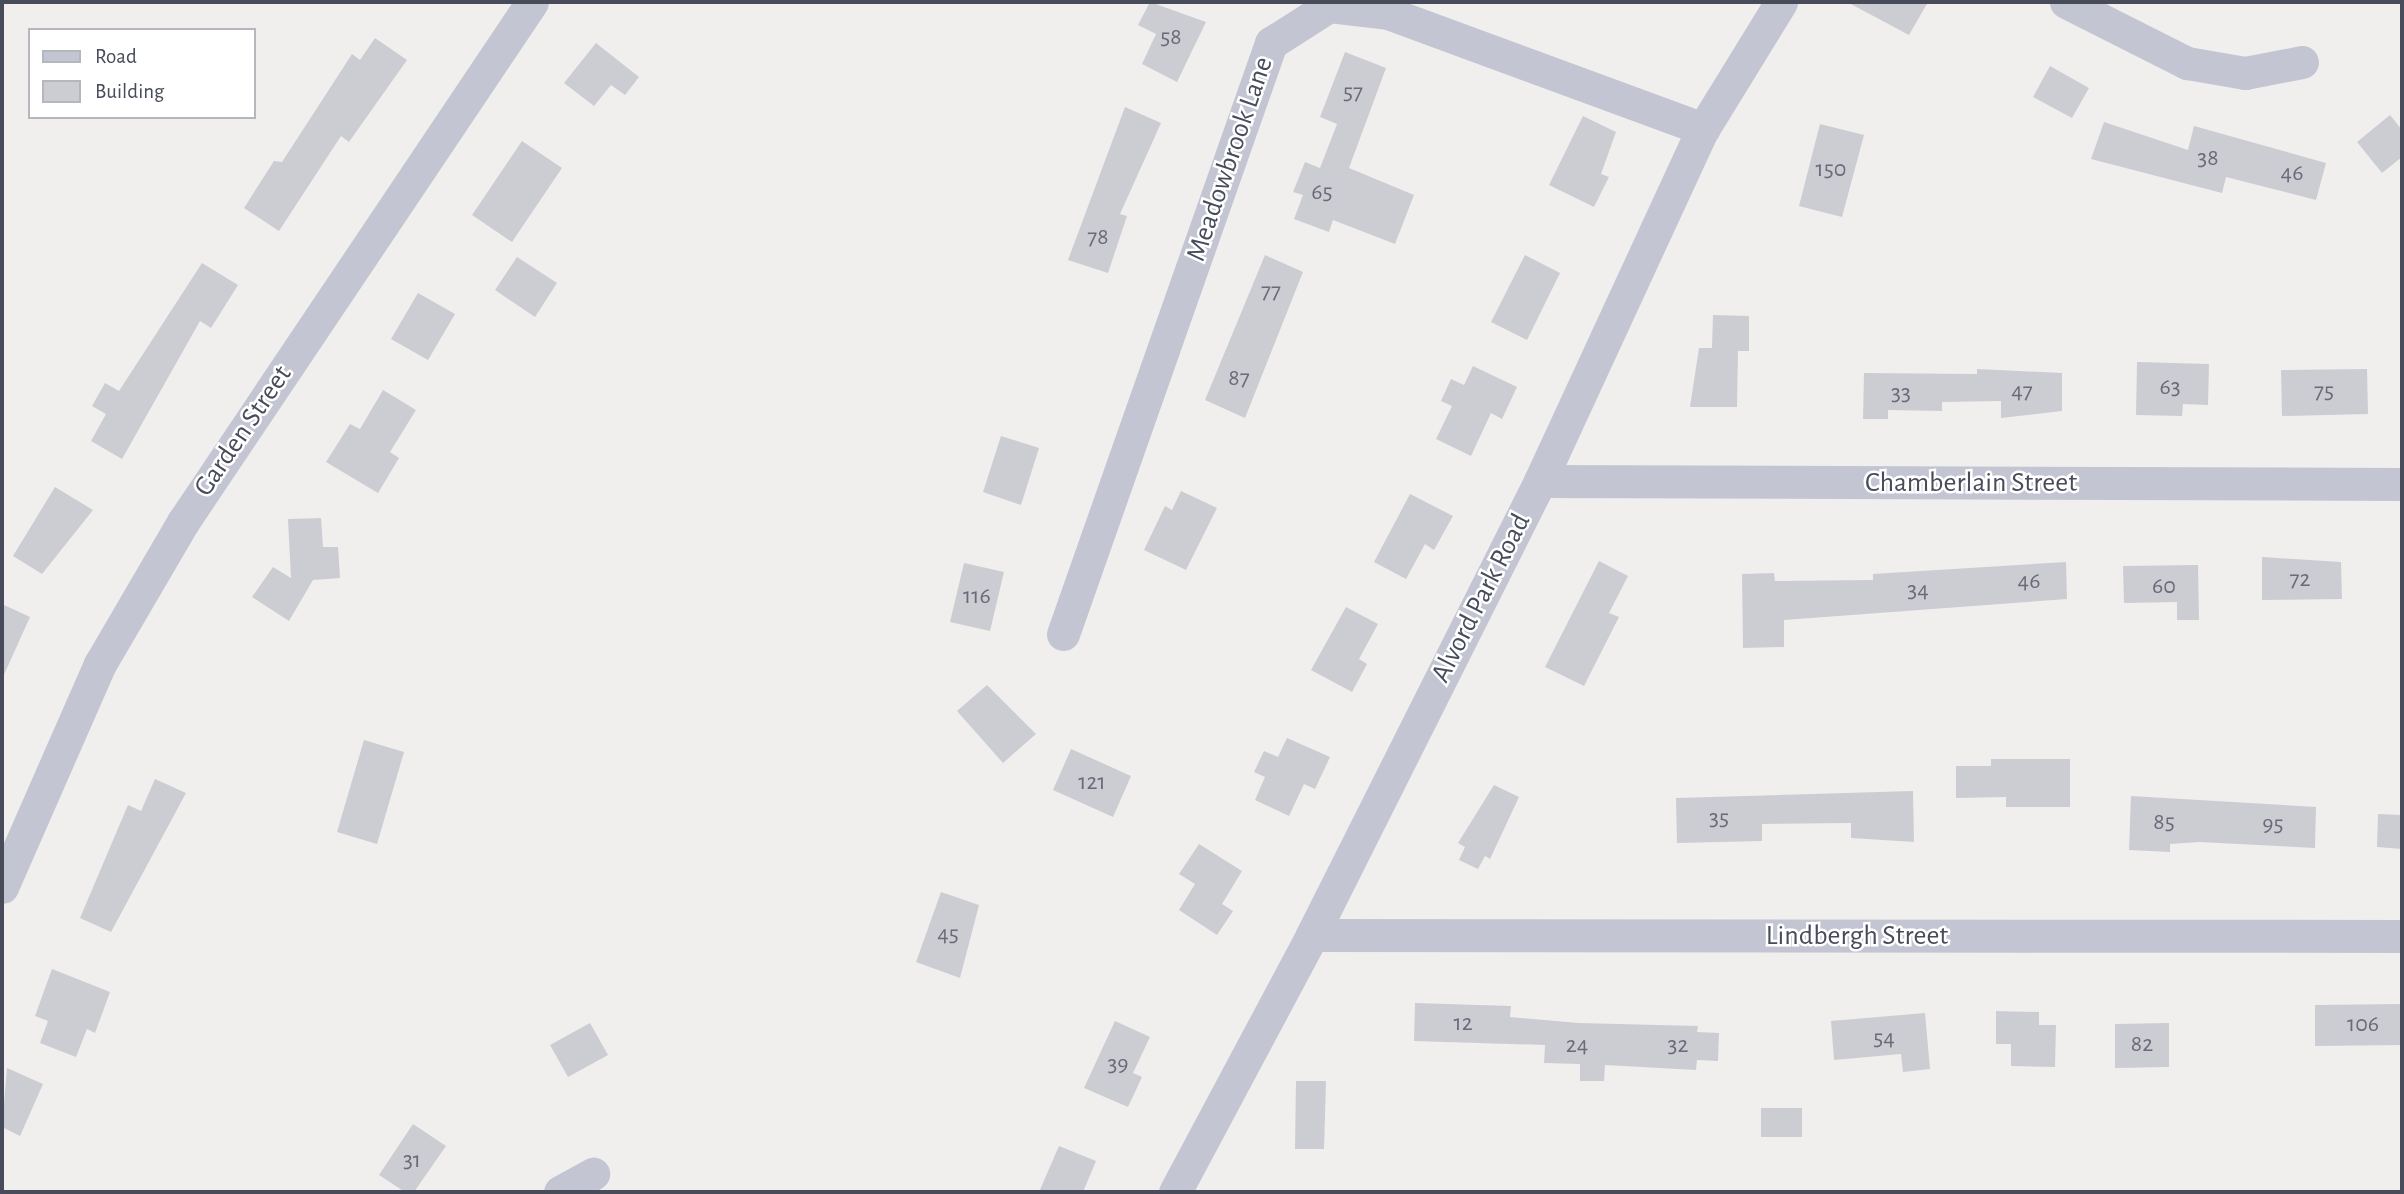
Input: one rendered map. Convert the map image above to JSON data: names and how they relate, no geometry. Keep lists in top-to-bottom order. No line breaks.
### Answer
{"streets":{"street":["Meadowbrook Lane","Garden Street","Chamberlain Street","Alvord Park Road","Lindbergh Street"]},"crossings":[["Meadowbrook Lane","Alvord Park Road"],["Chamberlain Street","Alvord Park Road"],["Alvord Park Road","Lindbergh Street"]],"house_numbers":["58","57","38","150","46","65","78","77","87","63","47","75","33","72","46","60","34","116","121","35","85","95","45","12","106","54","82","24","32","39","31"],"legend":["Road","Building"]}
